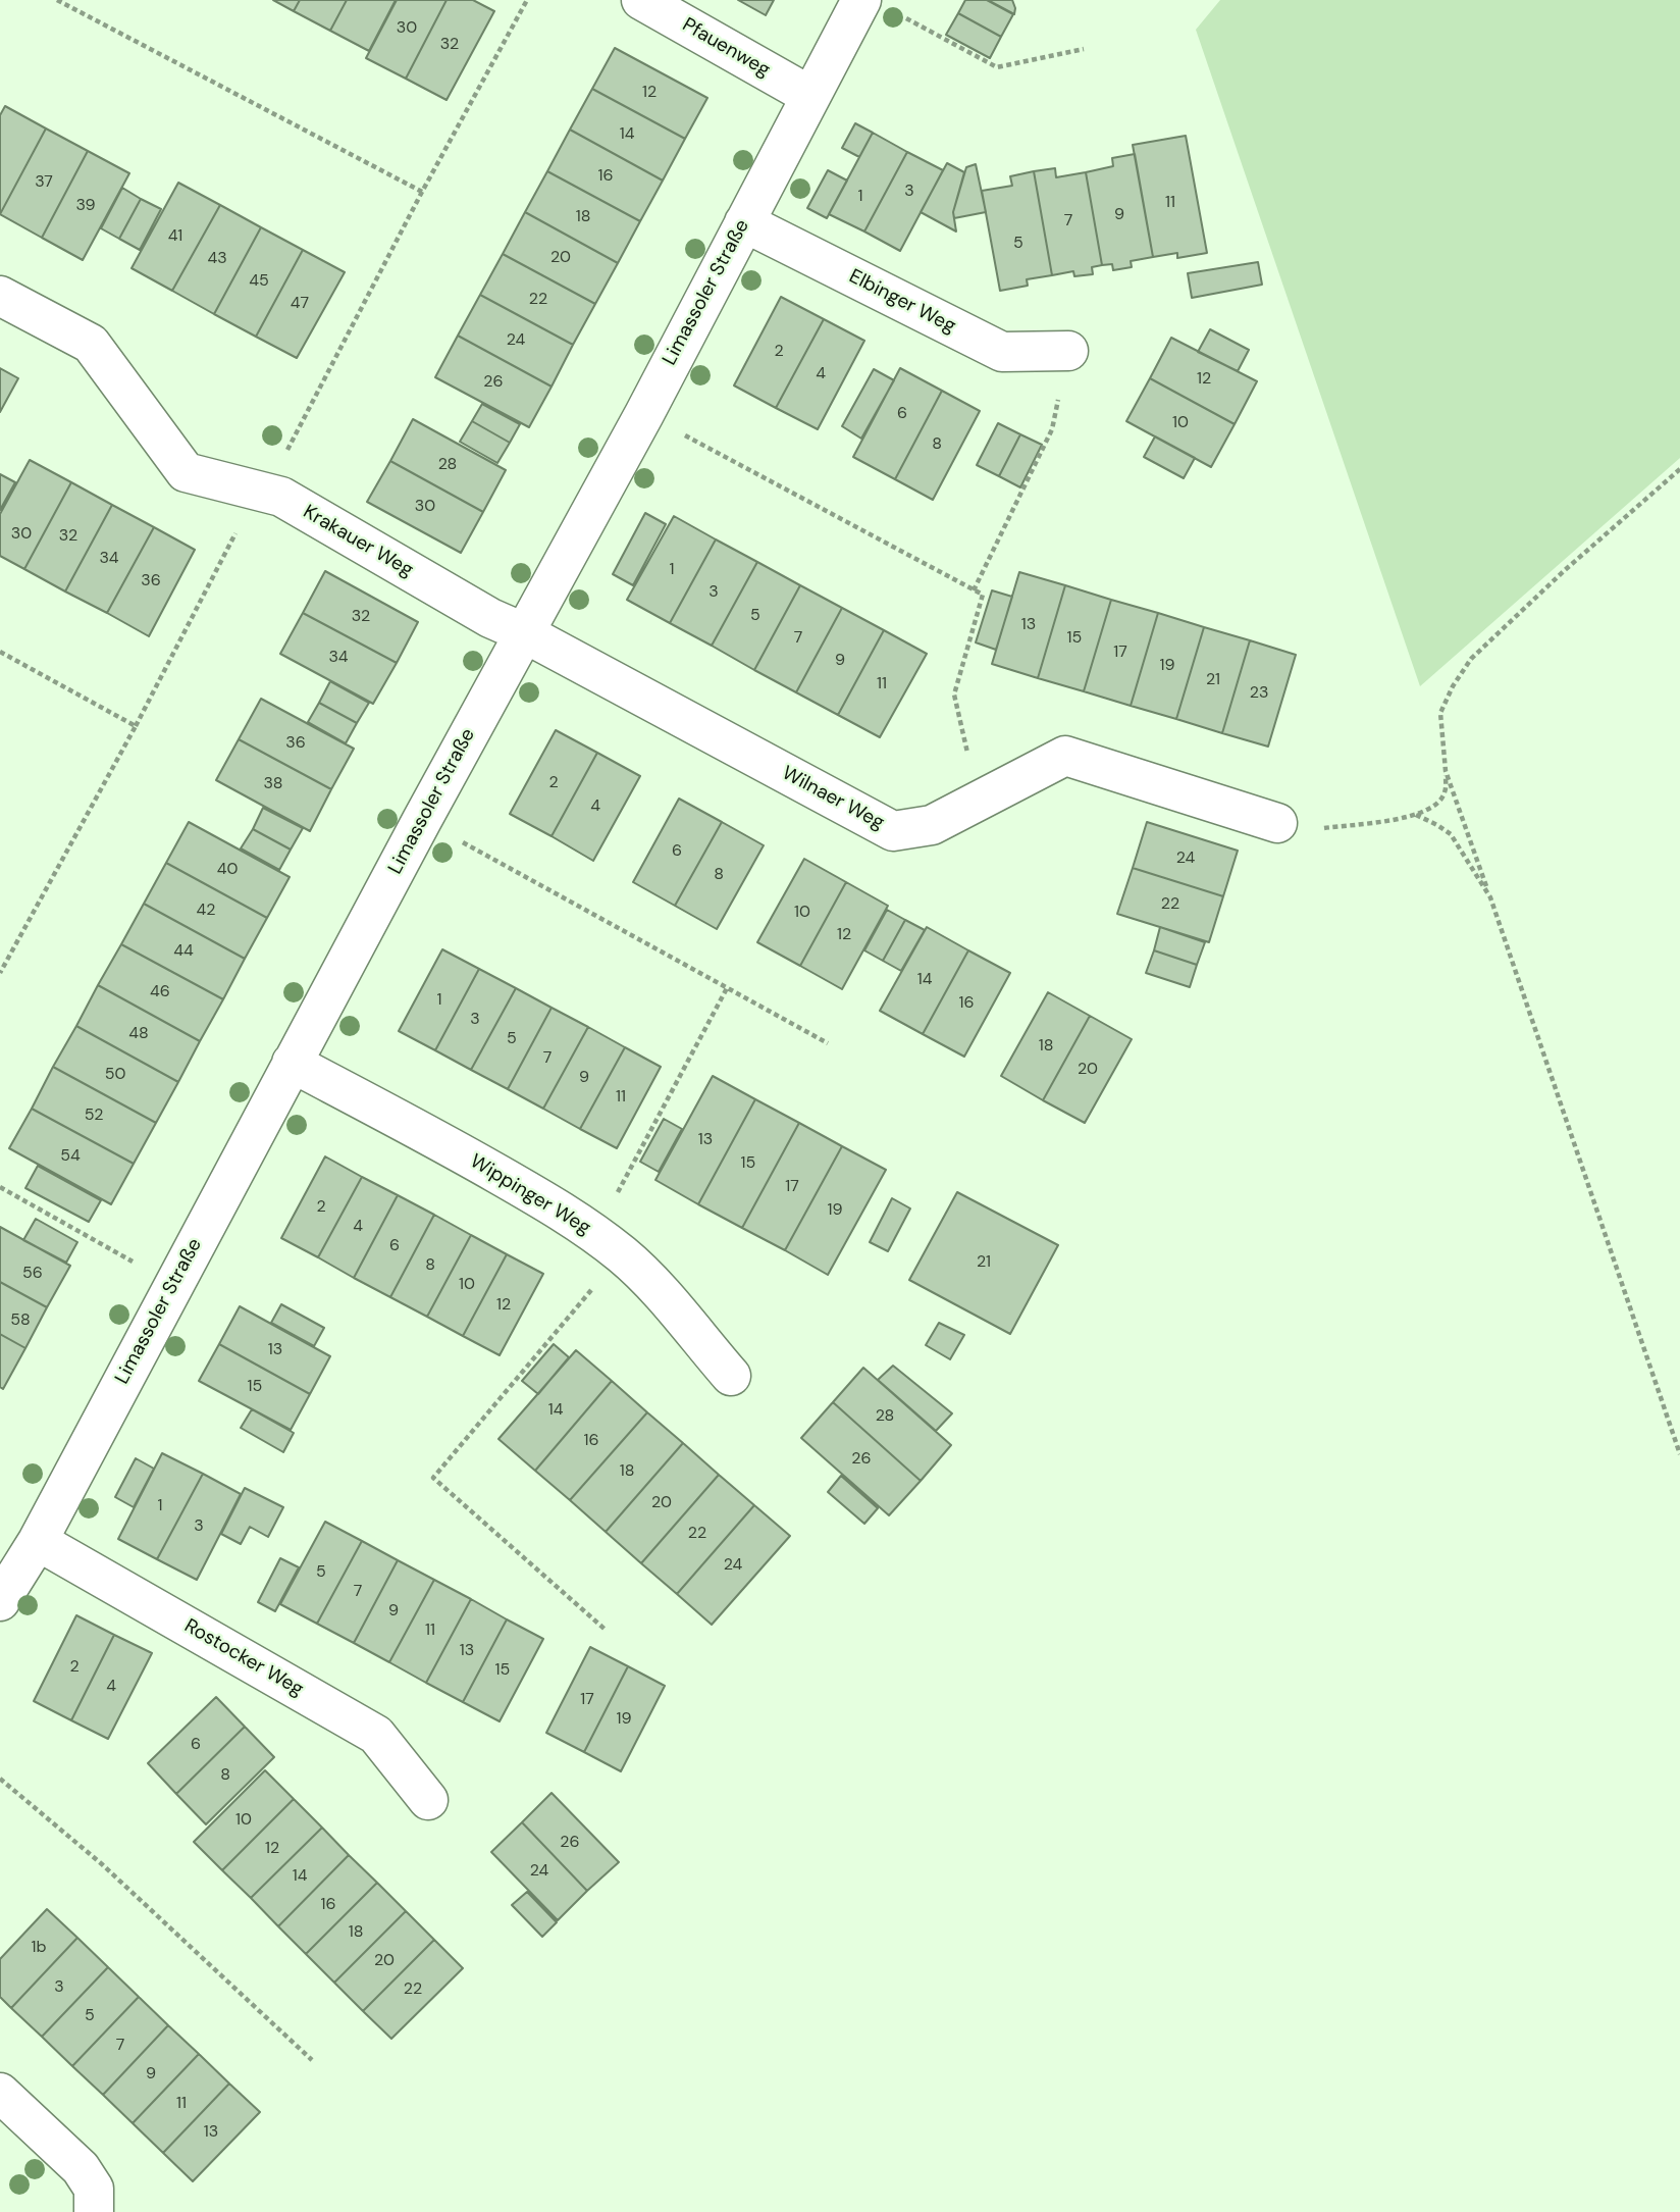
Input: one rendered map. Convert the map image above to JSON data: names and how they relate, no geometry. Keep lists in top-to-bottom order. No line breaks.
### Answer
{"streets":{"street":["Pfauenweg","Limassoler Straße","Elbinger Weg","Krakauer Weg","Wilnaer Weg","Wippinger Weg","Rostocker Weg"]},"crossings":[["Pfauenweg","Limassoler Straße"],["Limassoler Straße","Elbinger Weg"],["Limassoler Straße","Krakauer Weg"],["Limassoler Straße","Wilnaer Weg"],["Limassoler Straße","Wippinger Weg"],["Limassoler Straße","Rostocker Weg"],["Krakauer Weg","Wilnaer Weg"]],"house_numbers":["30","32","12","14","16","37","3","1","11","39","9","18","7","41","5","20","43","45","22","47","24","2","4","12","26","6","10","8","28","30","30","32","34","1","36","3","5","32","13","7","15","17","34","9","19","21","11","23","36","2","38","4","6","24","40","8","22","42","10","12","44","14","46","1","16","3","48","5","18","7","20","50","9","11","52","13","54","15","17","2","19","4","6","21","8","56","10","12","58","13","15","14","28","16","26","18","20","1","3","22","24","5","7","9","11","13","2","15","4","17","19","6","8","10","26","12","24","14","16","18","1b","20","3","22","5","7","9","11","13"]}
